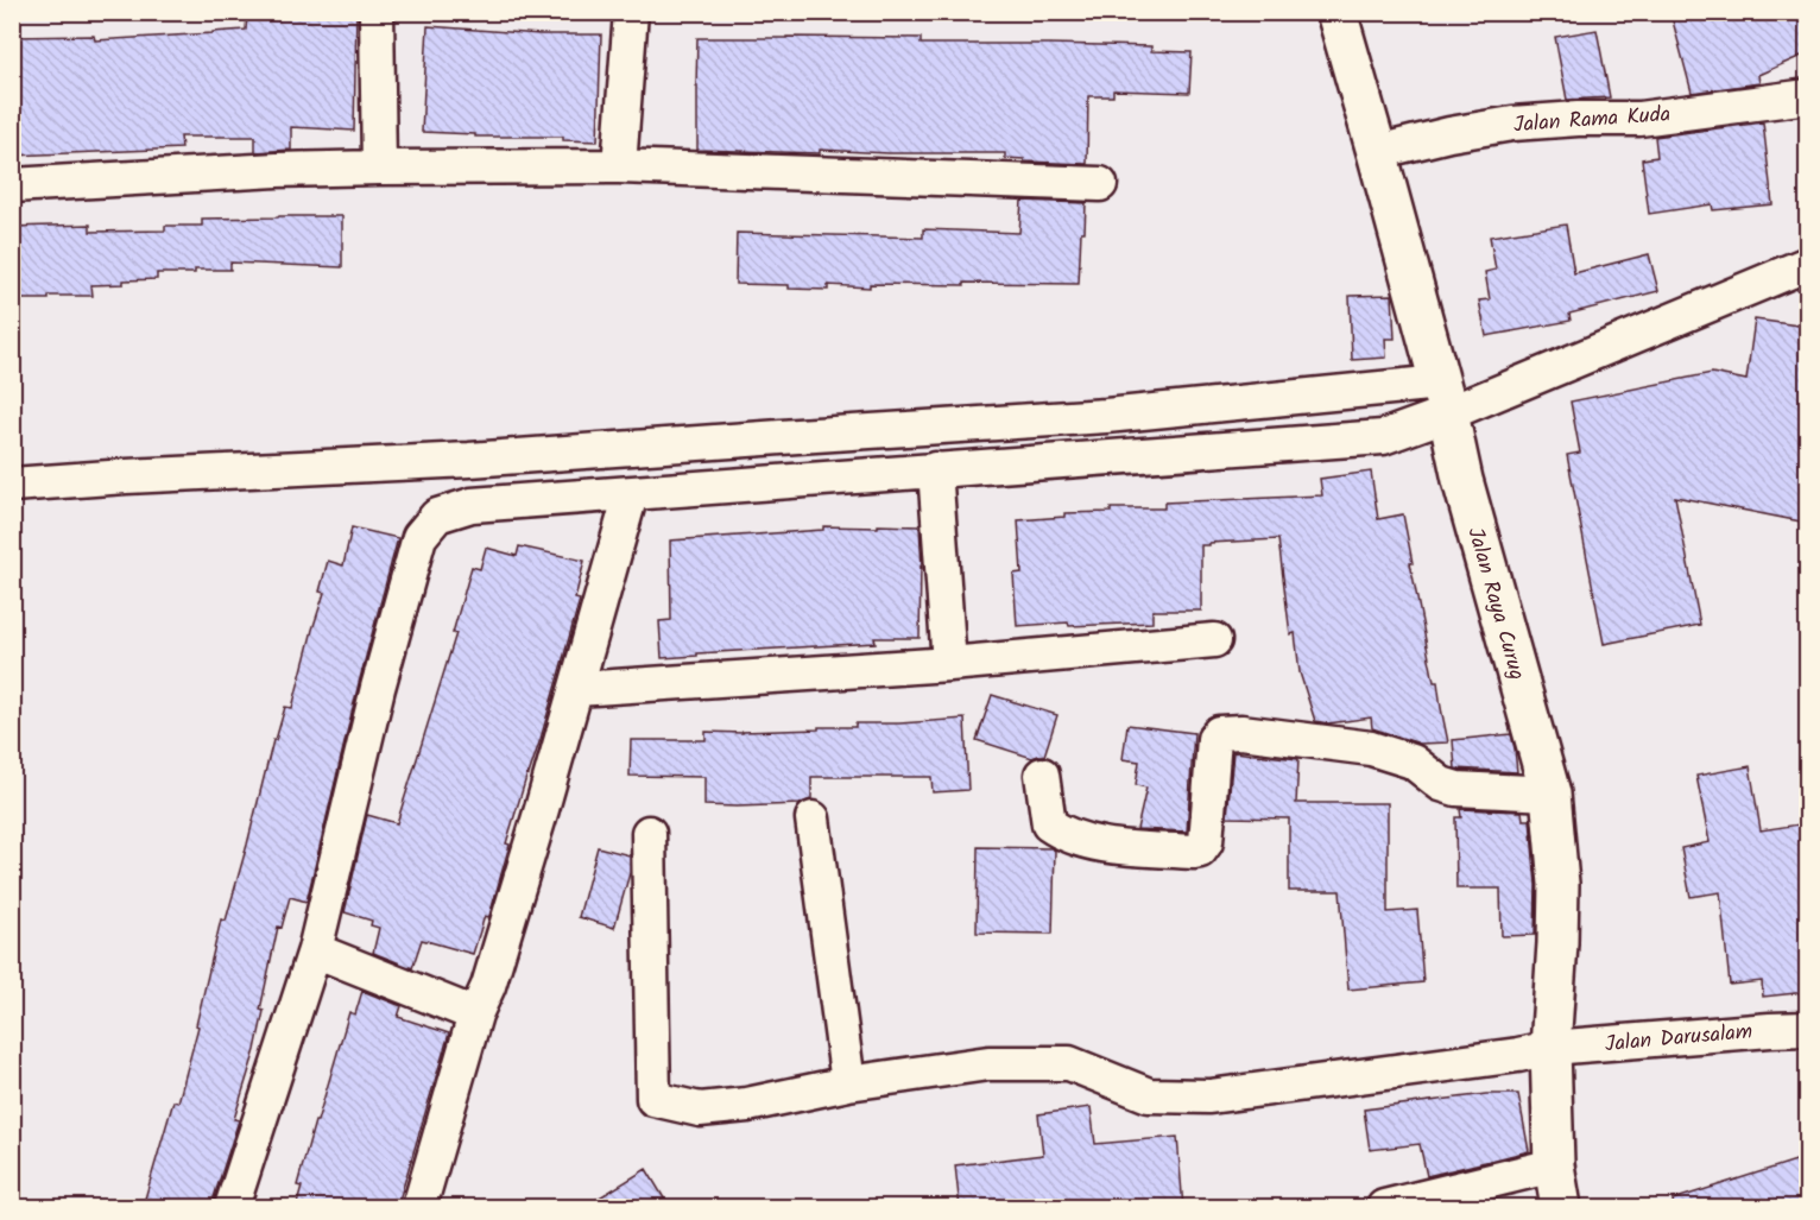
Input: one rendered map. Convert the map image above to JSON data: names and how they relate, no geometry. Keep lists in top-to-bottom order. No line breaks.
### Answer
{"streets":{"main road":["Jalan Raya Curug"],"street":["Jalan Rama Kuda","Jalan Darusalam"]},"crossings":[["Jalan Rama Kuda","Jalan Raya Curug"],["Jalan Raya Curug","Jalan Darusalam"]]}
